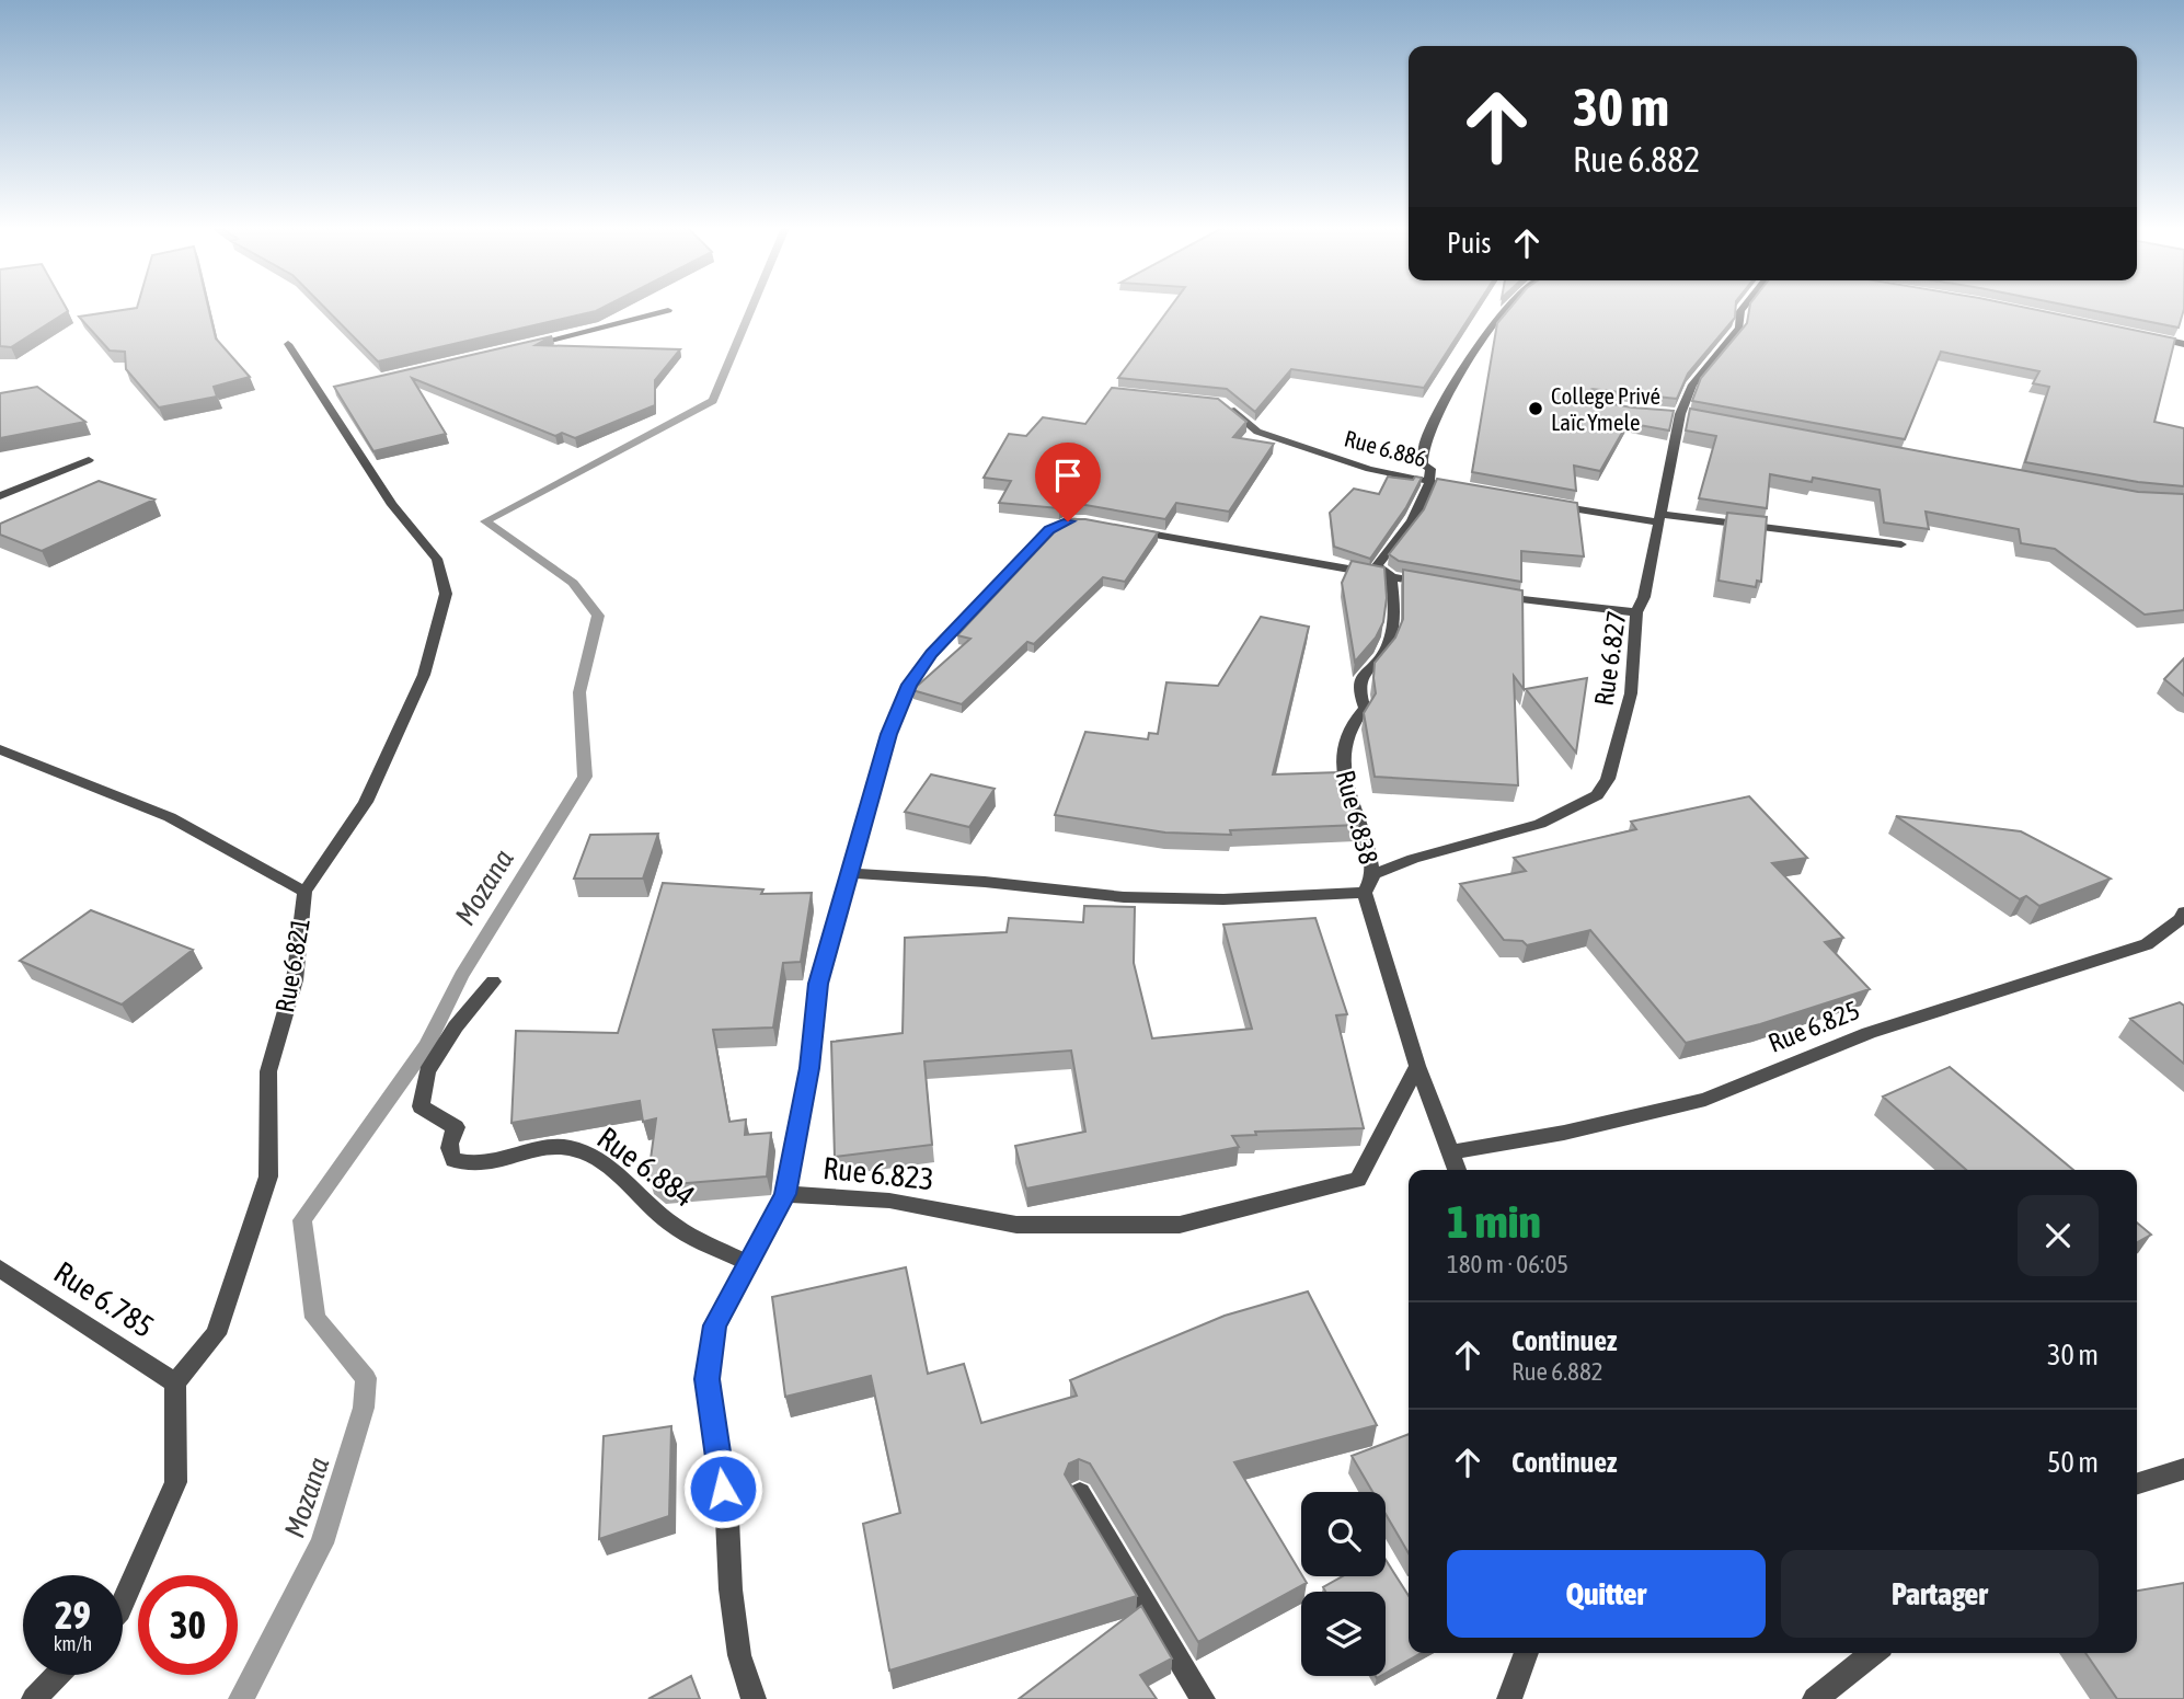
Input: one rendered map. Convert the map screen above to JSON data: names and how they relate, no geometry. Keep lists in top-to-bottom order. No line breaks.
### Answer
{"streets":{"street":["Rue 6.886","Rue 6.827","Rue 6.838","Rue 6.821","Rue 6.825","Rue 6.884","Rue 6.823","Rue 6.785"]},"crossings":[["Rue 6.886","Rue 6.838"],["Rue 6.827","Rue 6.838"],["Rue 6.838","Rue 6.825"],["Rue 6.838","Rue 6.823"],["Rue 6.821","Rue 6.785"],["Rue 6.884","Rue 6.823"]],"water":["Mozana"],"places":["College Privé Laïc Ymele"],"page":{"turn":["30 m","Rue 6.882"],"then":"Puis","heading":["1 min","180 m · 06:05"],"list":[{"name":"Continuez","note":"Rue 6.882","value":"30 m"},{"name":"Continuez","value":"50 m"}],"buttons":["Quitter","Partager"],"speed":"29 km/h","limit":"30"}}
